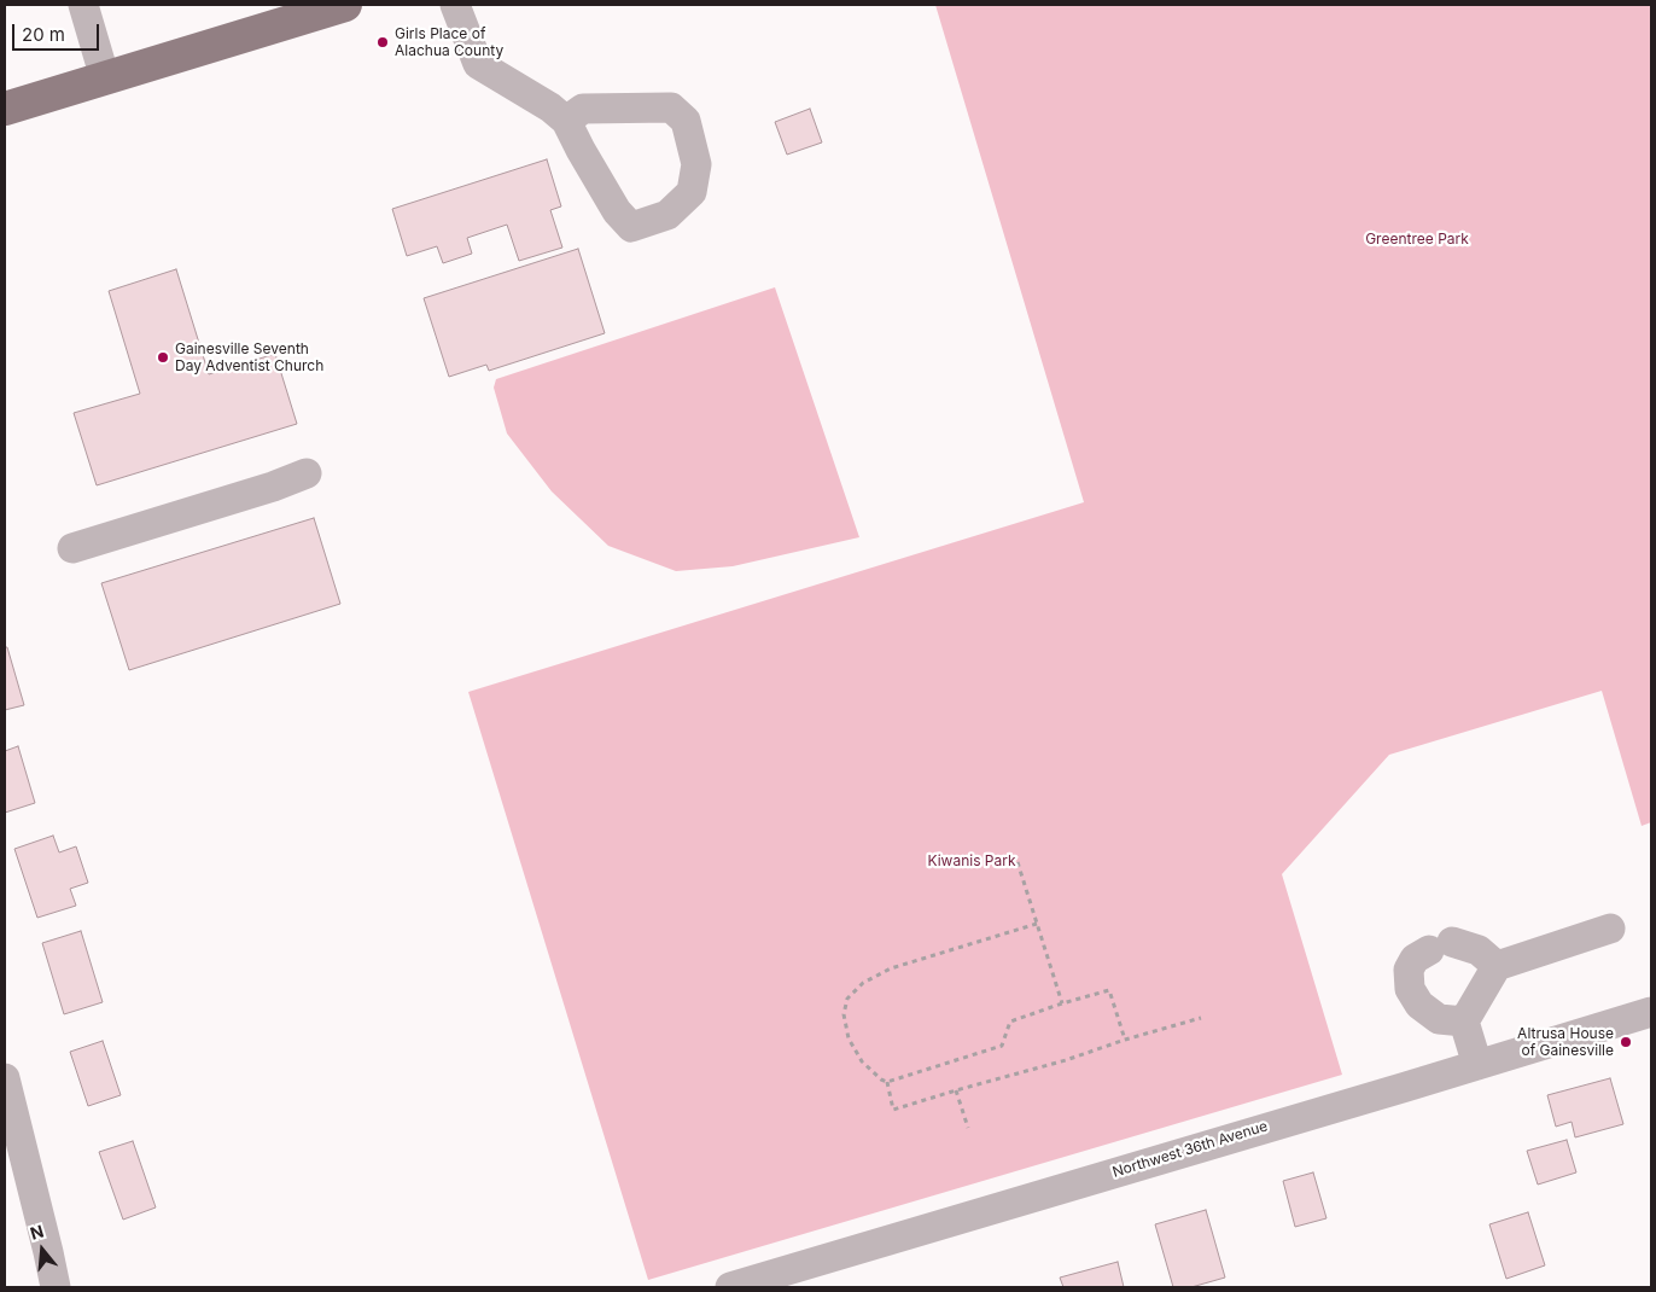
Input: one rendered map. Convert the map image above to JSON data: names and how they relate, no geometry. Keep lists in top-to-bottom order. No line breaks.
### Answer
{"streets":{"street":["Northwest 36th Avenue"]},"parks":["Greentree Park","Kiwanis Park"],"places":["Girls Place of Alachua County","Gainesville Seventh Day Adventist Church","Altrusa House of Gainesville"],"scale_bar":"20 m","north":"top"}
